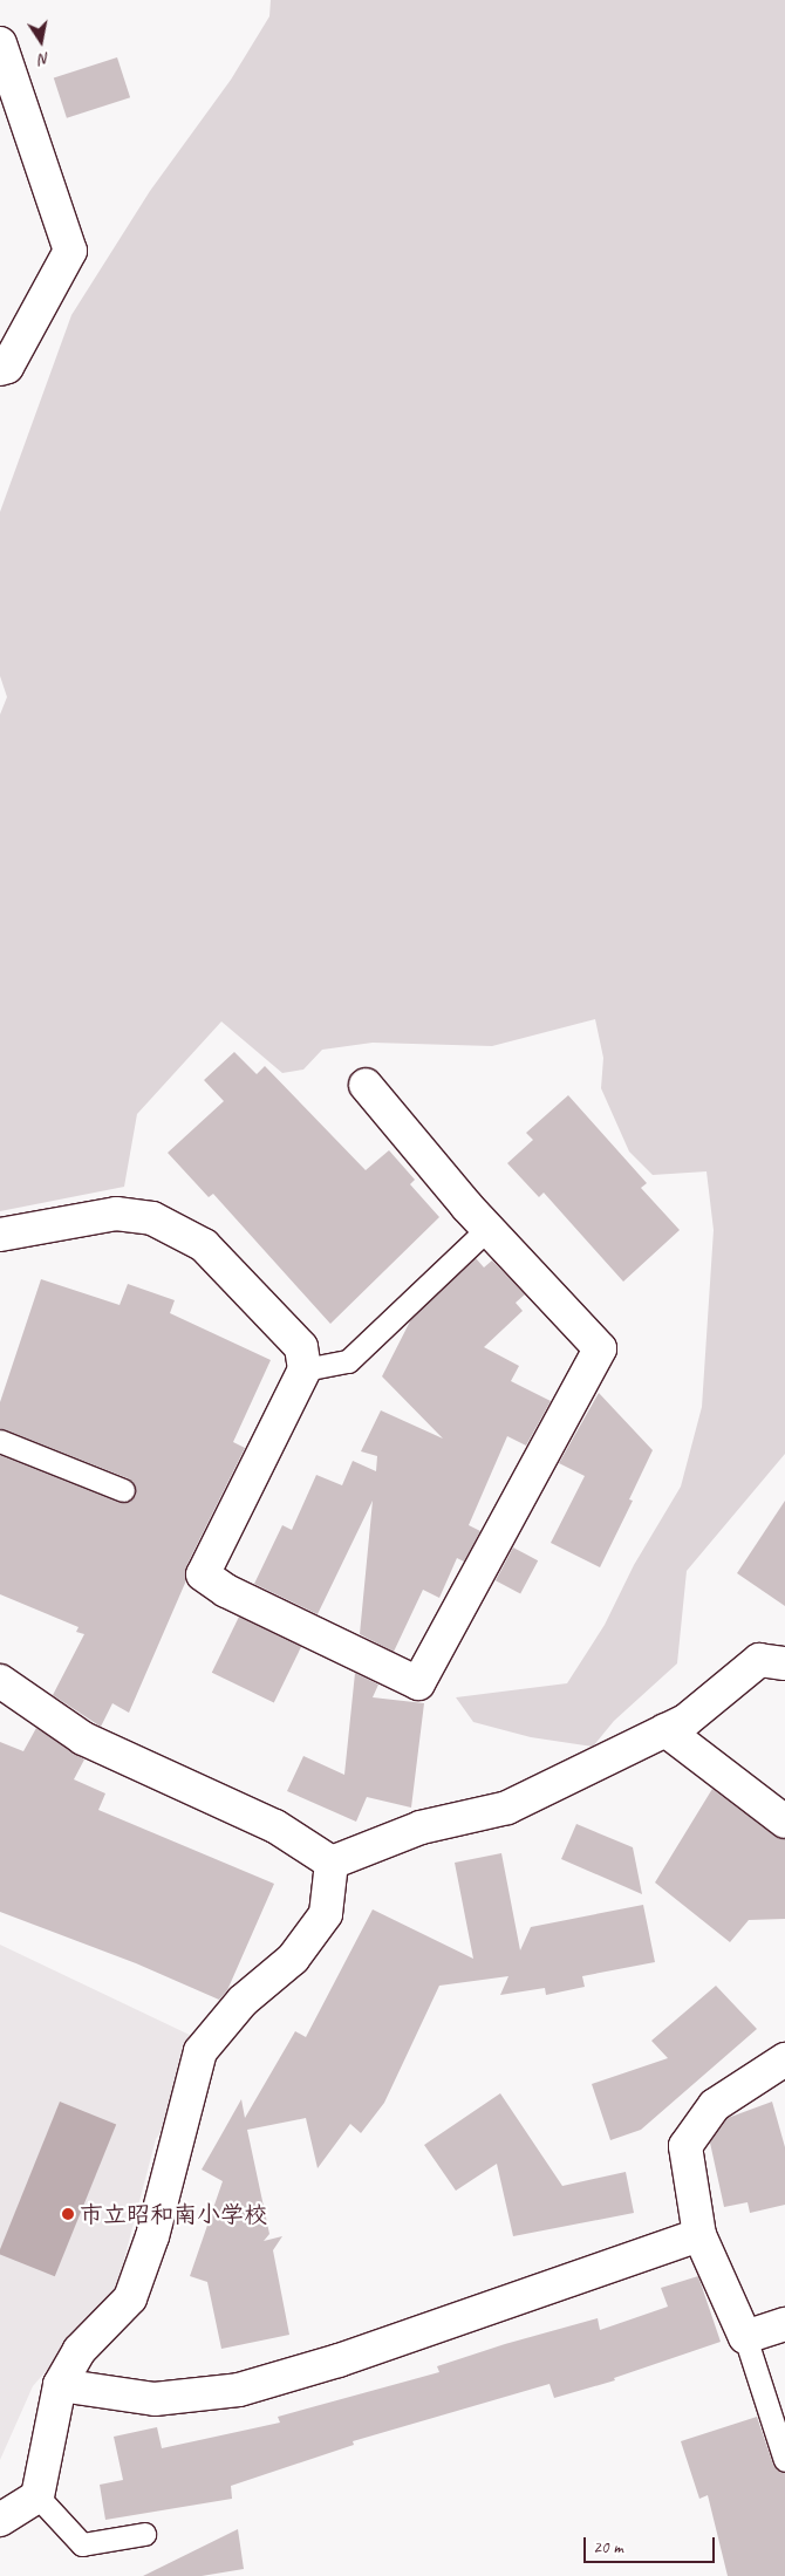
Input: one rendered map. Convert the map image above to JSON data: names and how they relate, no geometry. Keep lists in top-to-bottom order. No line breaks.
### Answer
{"places":["市立昭和南小学校"],"scale_bar":"20 m","north":"bottom"}
